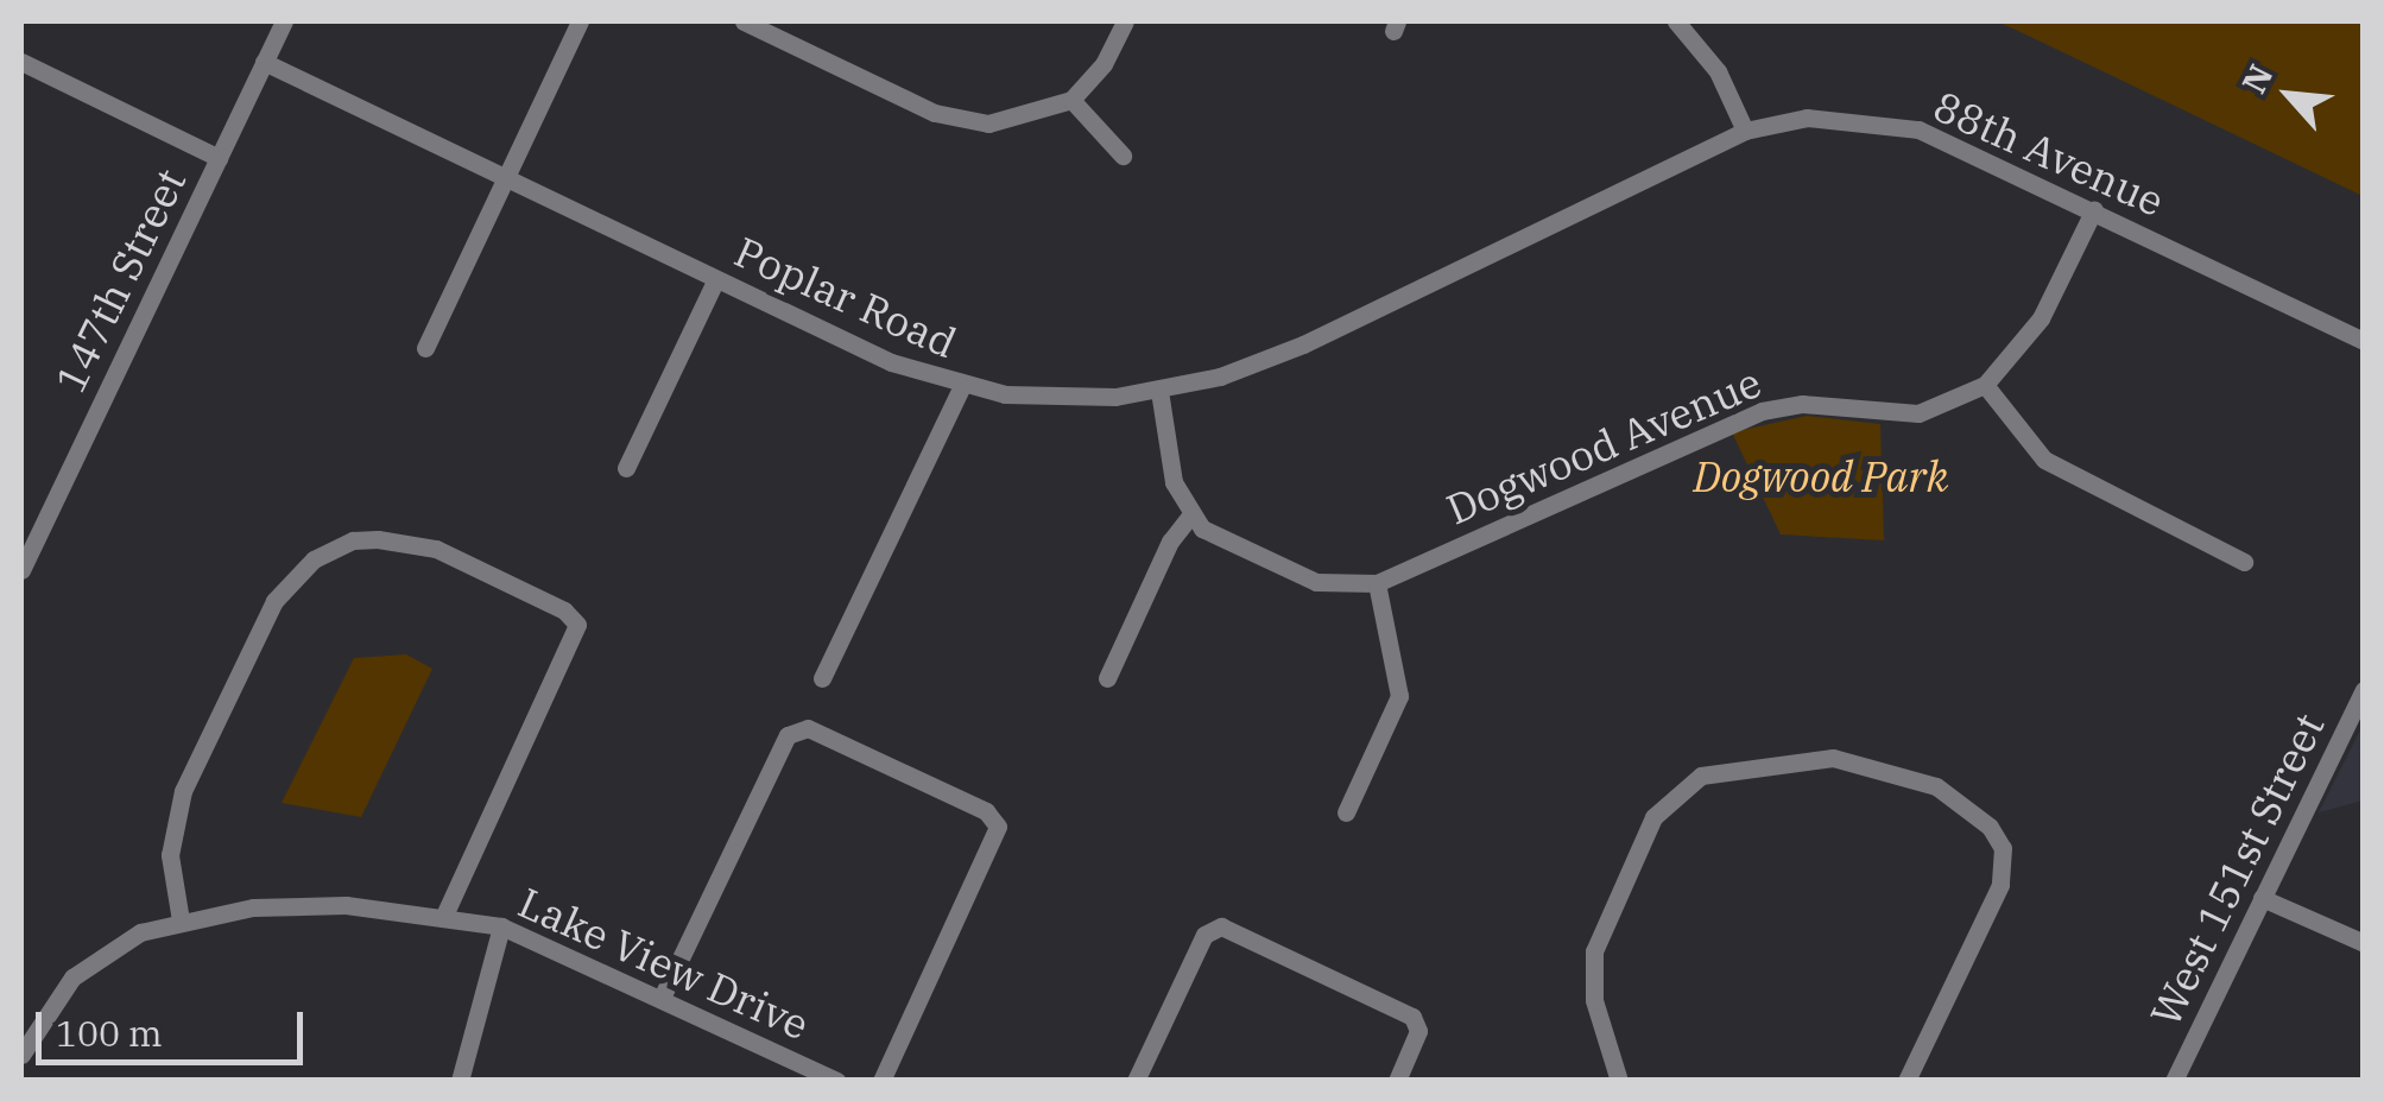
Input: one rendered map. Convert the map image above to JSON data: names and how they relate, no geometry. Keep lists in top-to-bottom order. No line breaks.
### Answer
{"streets":{"street":["88th Avenue","147th Street","Poplar Road","Dogwood Avenue","West 151st Street","Lake View Drive"]},"crossings":[["88th Avenue","Poplar Road"],["88th Avenue","Dogwood Avenue"],["147th Street","Poplar Road"]],"parks":["Dogwood Park"],"scale_bar":"100 m","north":"top left"}
